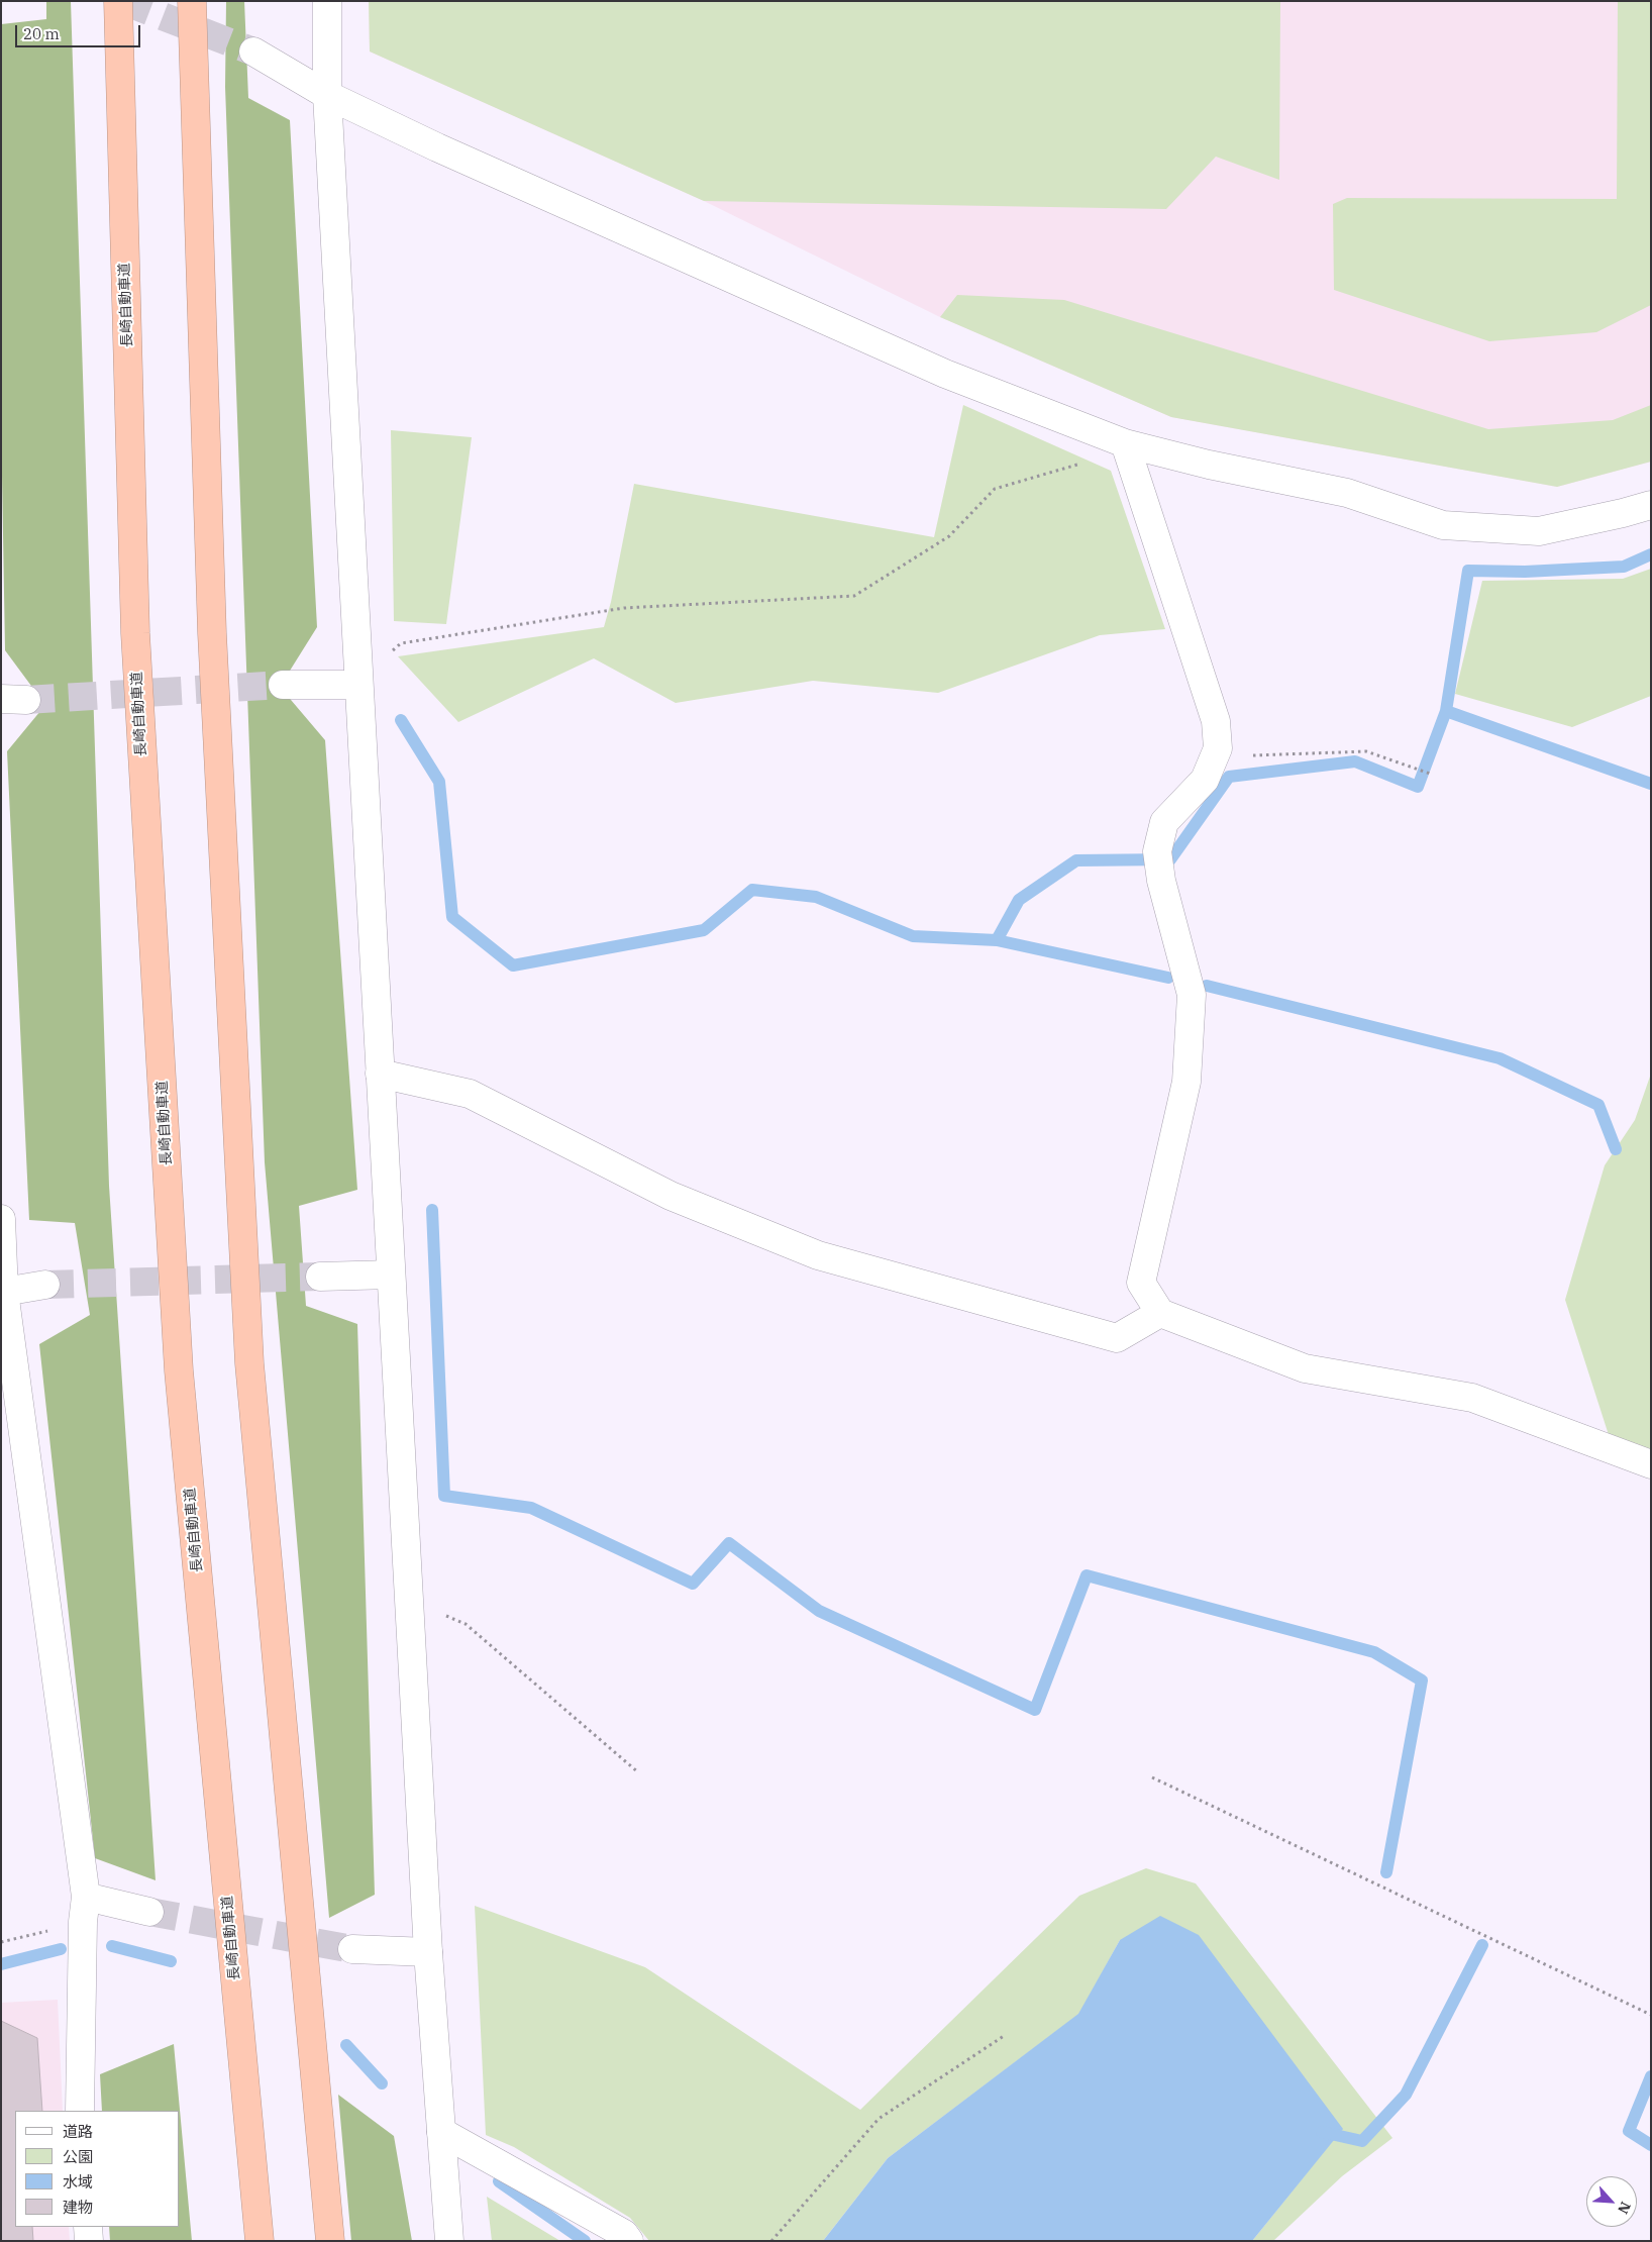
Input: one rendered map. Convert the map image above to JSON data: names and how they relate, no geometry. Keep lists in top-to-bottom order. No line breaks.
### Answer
{"streets":{"highway":["長崎自動車道"]},"legend":["道路","公園","水域","建物"],"scale_bar":"20 m","north":"bottom right"}
